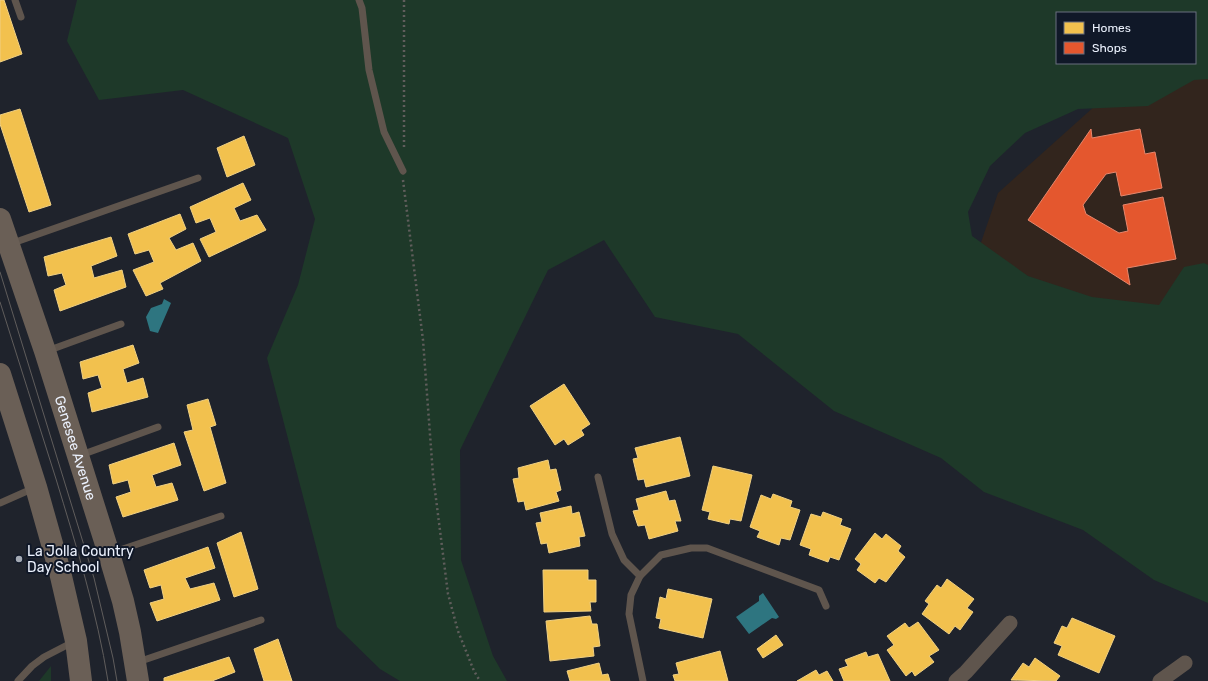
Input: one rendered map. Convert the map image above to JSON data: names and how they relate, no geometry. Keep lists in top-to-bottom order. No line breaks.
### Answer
{"streets":{"main road":["Genesee Avenue"]},"places":["La Jolla Country Day School"],"legend":["Homes","Shops"]}
